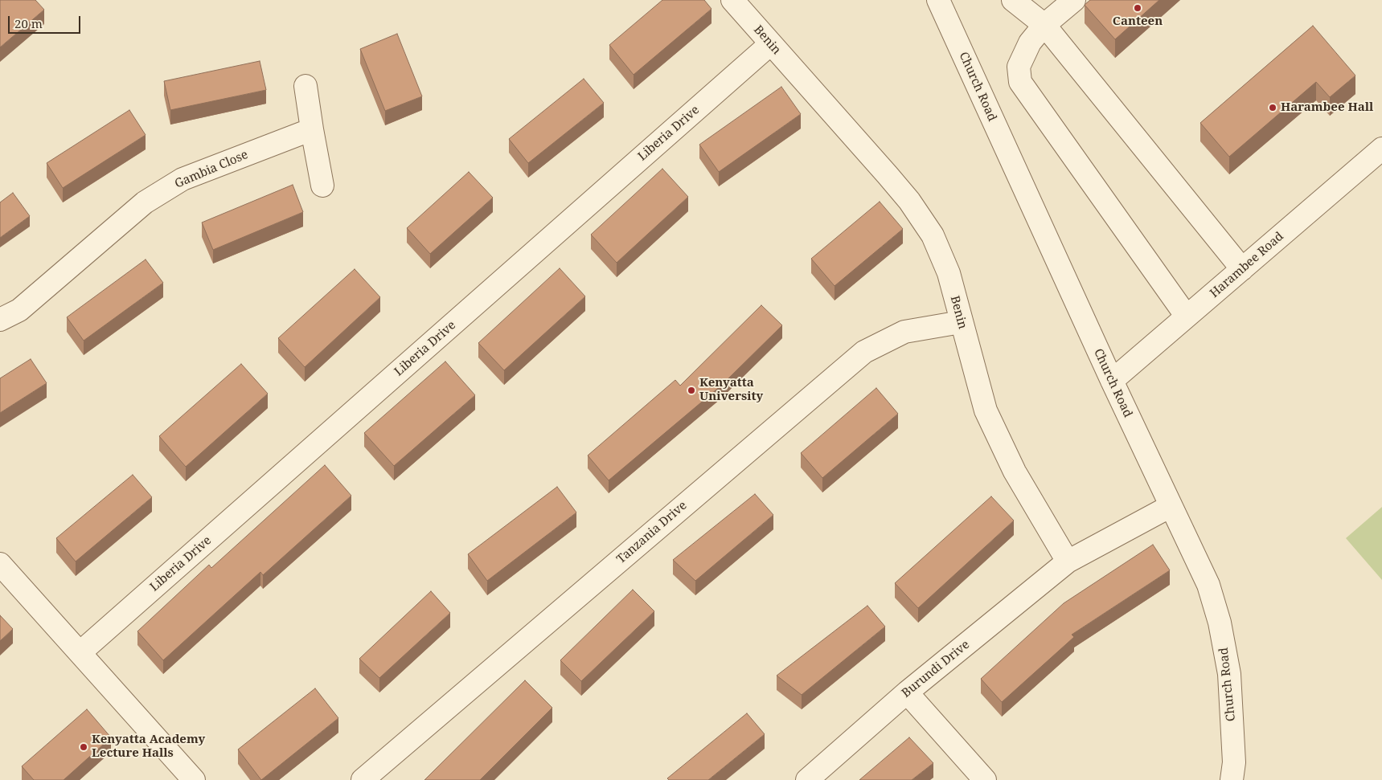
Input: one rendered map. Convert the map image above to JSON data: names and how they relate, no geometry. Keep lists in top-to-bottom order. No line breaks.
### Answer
{"streets":{"lane":["Benin","Church Road","Liberia Drive","Gambia Close","Harambee Road","Tanzania Drive","Burundi Drive"]},"crossings":[["Benin","Liberia Drive"],["Benin","Tanzania Drive"],["Benin","Burundi Drive"],["Church Road","Harambee Road"]],"places":["Canteen","Harambee Hall","Kenyatta University","Kenyatta Academy Lecture Halls"],"scale_bar":"20 m"}
